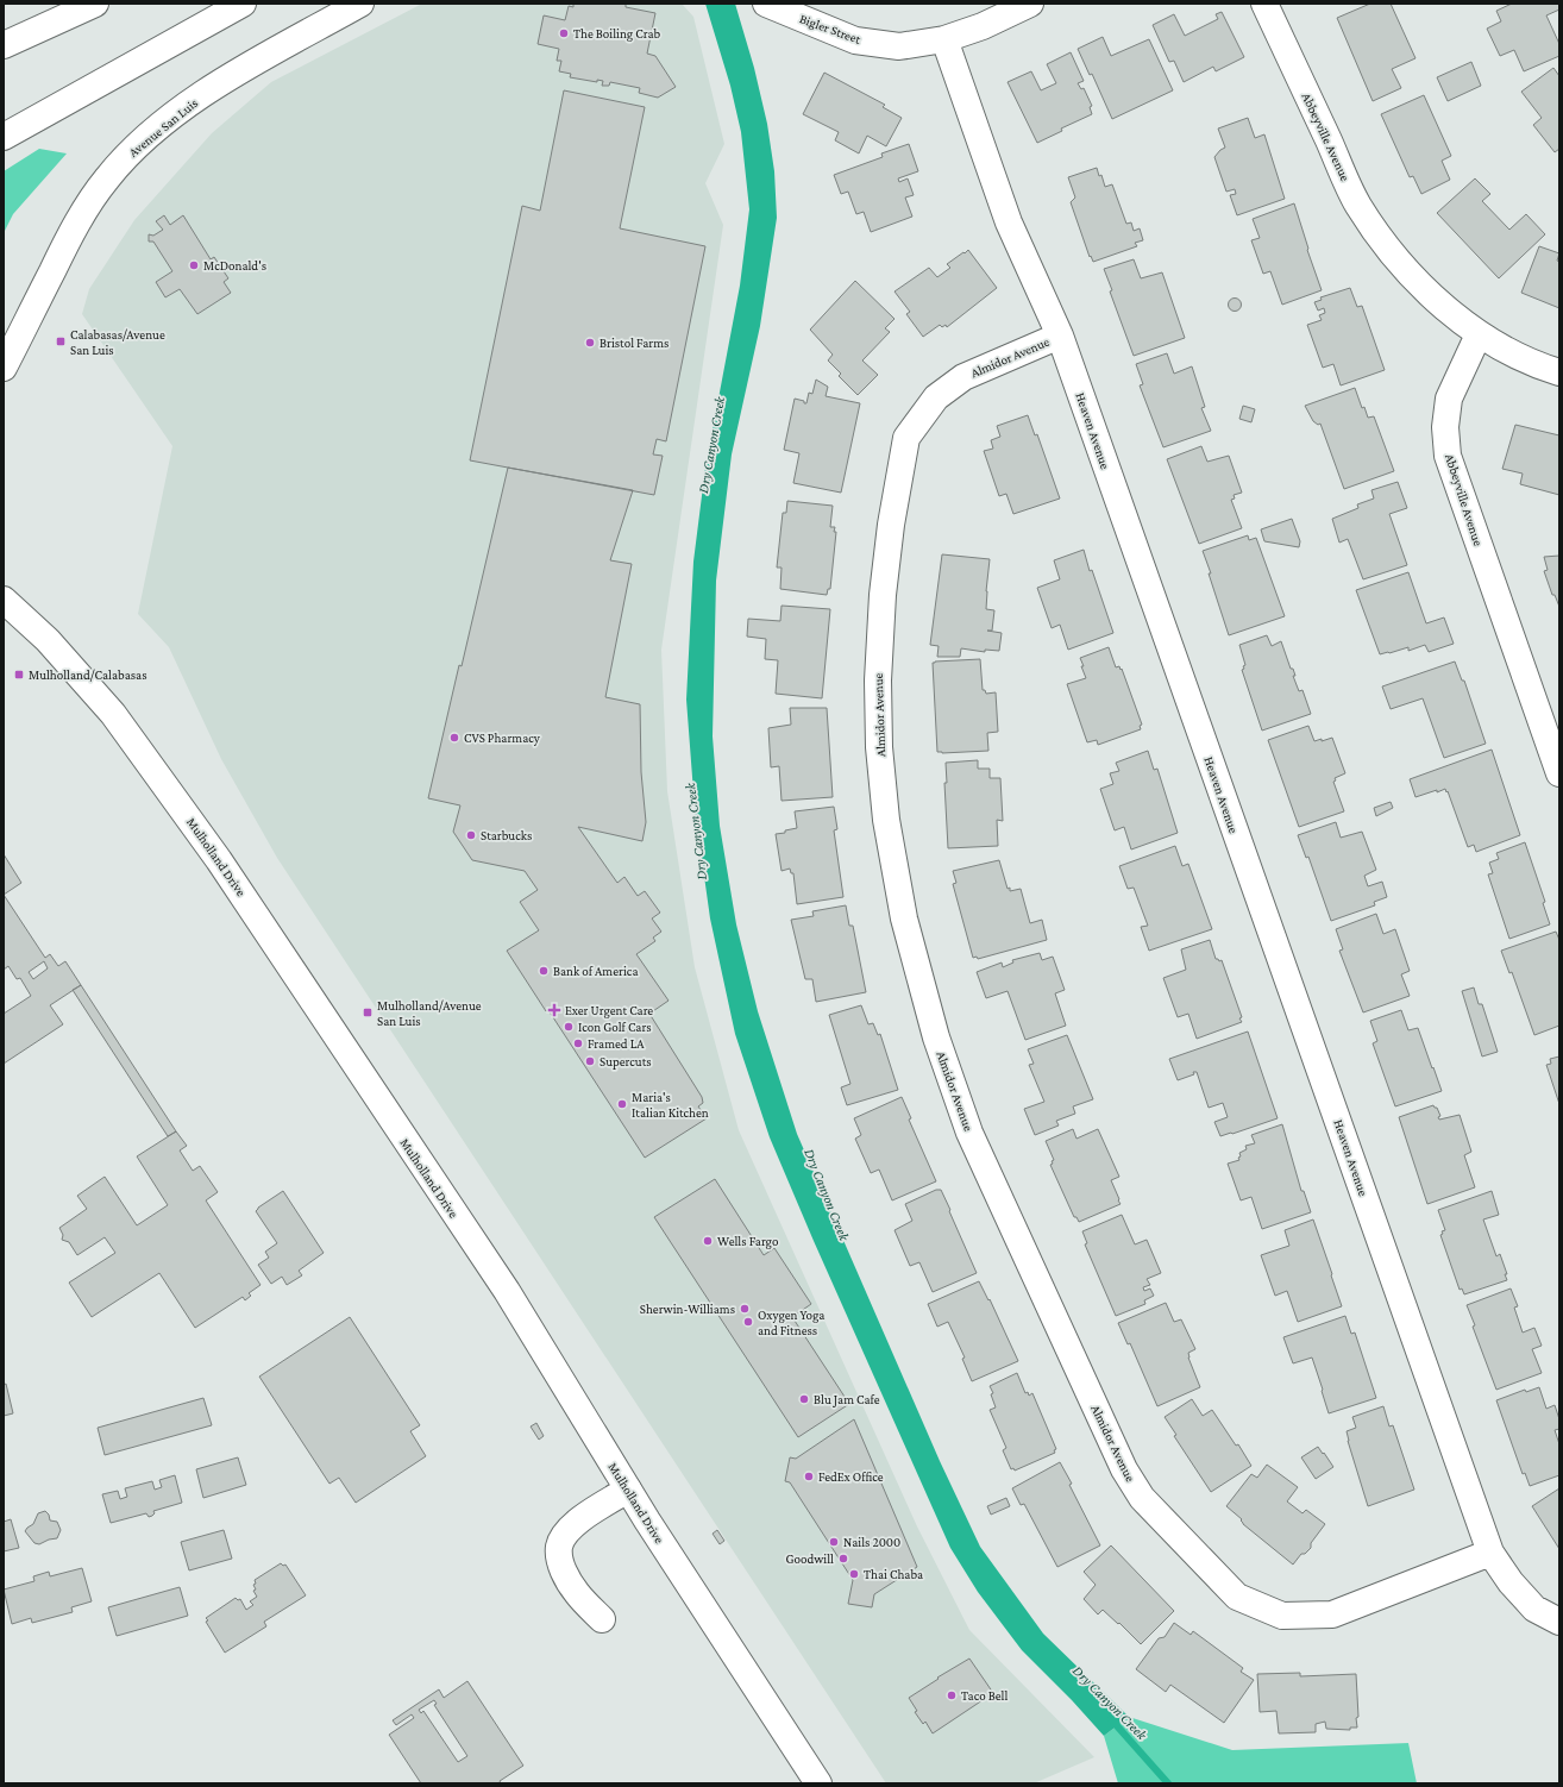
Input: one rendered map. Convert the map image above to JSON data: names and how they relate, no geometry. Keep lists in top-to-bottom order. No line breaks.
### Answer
{"streets":{"main road":["Bigler Street","Avenue San Luis","Abbeyville Avenue","Almidor Avenue","Heaven Avenue","Mulholland Drive"]},"crossings":[["Bigler Street","Heaven Avenue"],["Almidor Avenue","Heaven Avenue"]],"water":["Dry Canyon Creek"],"places":{"other":["The Boiling Crab","McDonald's","Bristol Farms","CVS Pharmacy","Starbucks","Bank of America","Icon Golf Cars","Framed LA","Supercuts","Maria's Italian Kitchen","Wells Fargo","Sherwin-Williams","Oxygen Yoga and Fitness","Blu Jam Cafe","FedEx Office","Nails 2000","Goodwill","Thai Chaba","Taco Bell"],"transit":["Calabasas/Avenue San Luis","Mulholland/Calabasas","Mulholland/Avenue San Luis"],"health":["Exer Urgent Care"]}}
